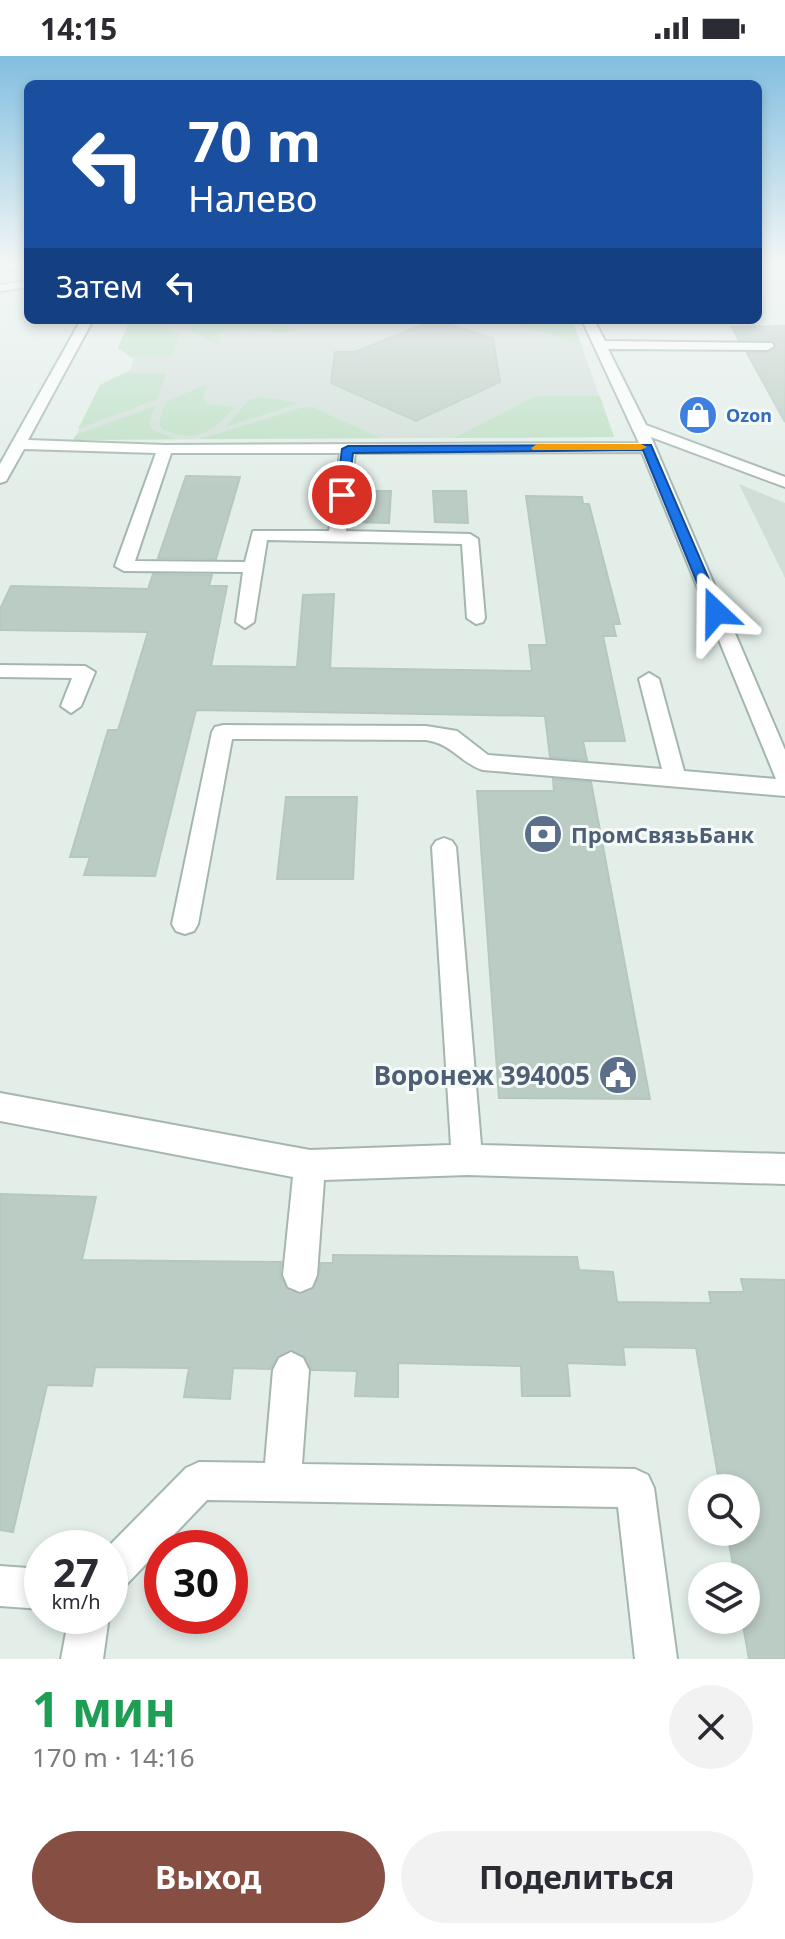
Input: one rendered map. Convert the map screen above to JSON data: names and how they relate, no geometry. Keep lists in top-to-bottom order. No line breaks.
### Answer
{"places":{"shop":["Ozon"],"bank":["ПромСвязьБанк"],"public building":["Воронеж 394005"]},"page":{"status":"14:15","turn":["70 m","Налево"],"then":"Затем","speed":"27 km/h","limit":"30","heading":["1 мин","170 m · 14:16"],"buttons":["Выход","Поделиться"]}}
